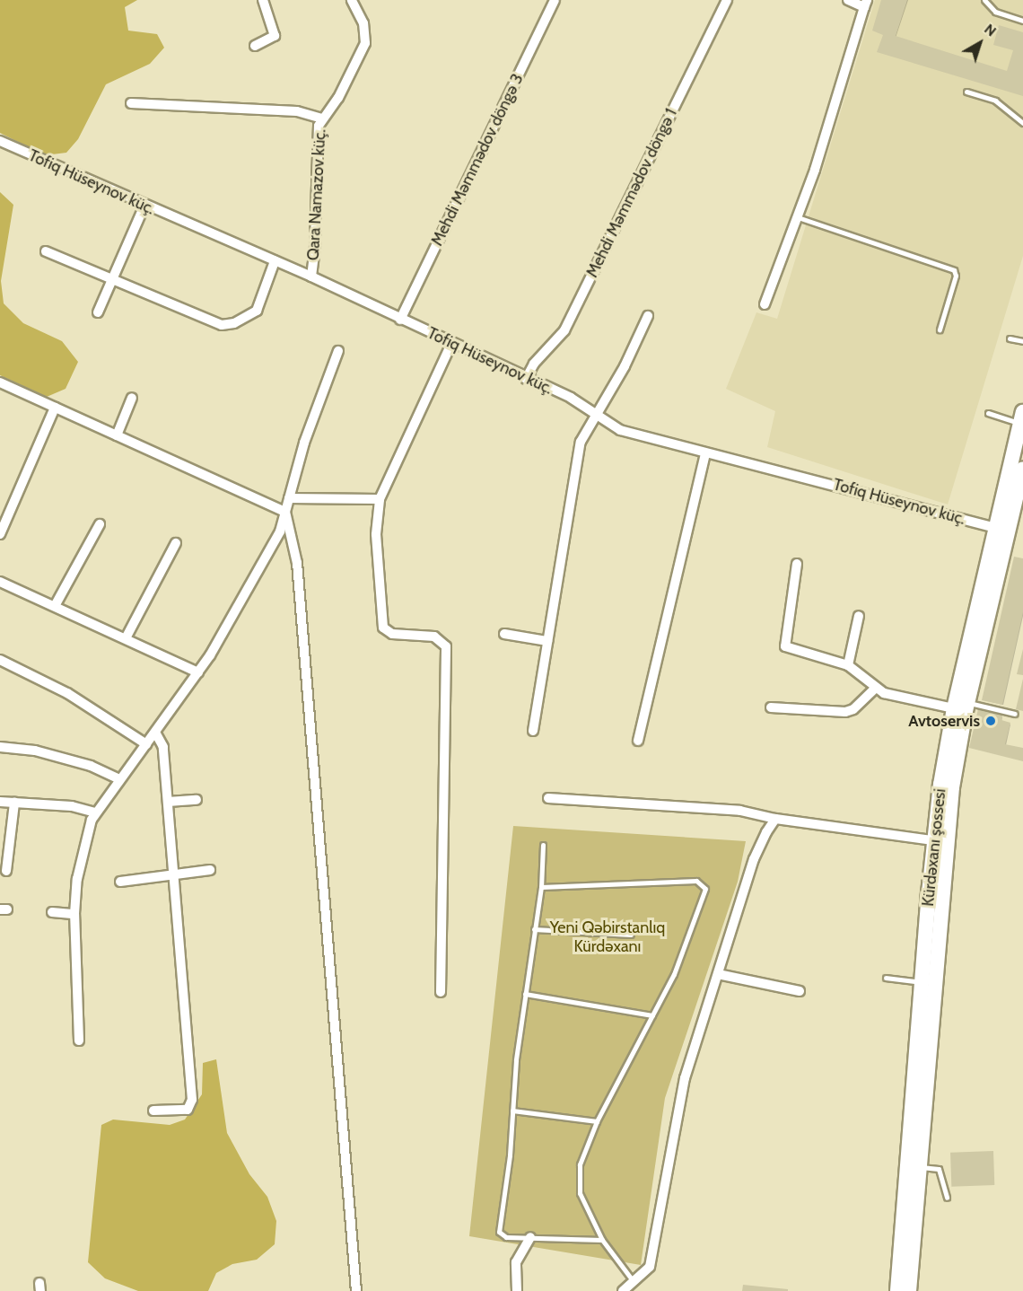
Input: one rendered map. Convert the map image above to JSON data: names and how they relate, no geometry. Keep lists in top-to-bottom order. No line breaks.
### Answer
{"streets":{"main road":["Kürdəxanı şossesi"],"street":["Mehdi Məmmədov döngə 3","Tofiq Hüseynov küç.","Mehdi Məmmədov döngə 1","Qara Namazov küç."]},"crossings":[["Mehdi Məmmədov döngə 3","Tofiq Hüseynov küç."],["Tofiq Hüseynov küç.","Mehdi Məmmədov döngə 1"],["Tofiq Hüseynov küç.","Qara Namazov küç."],["Tofiq Hüseynov küç.","Kürdəxanı şossesi"]],"parks":["Yeni Qəbirstanlıq Kürdəxanı"],"places":["Avtoservis"],"north":"top right"}
